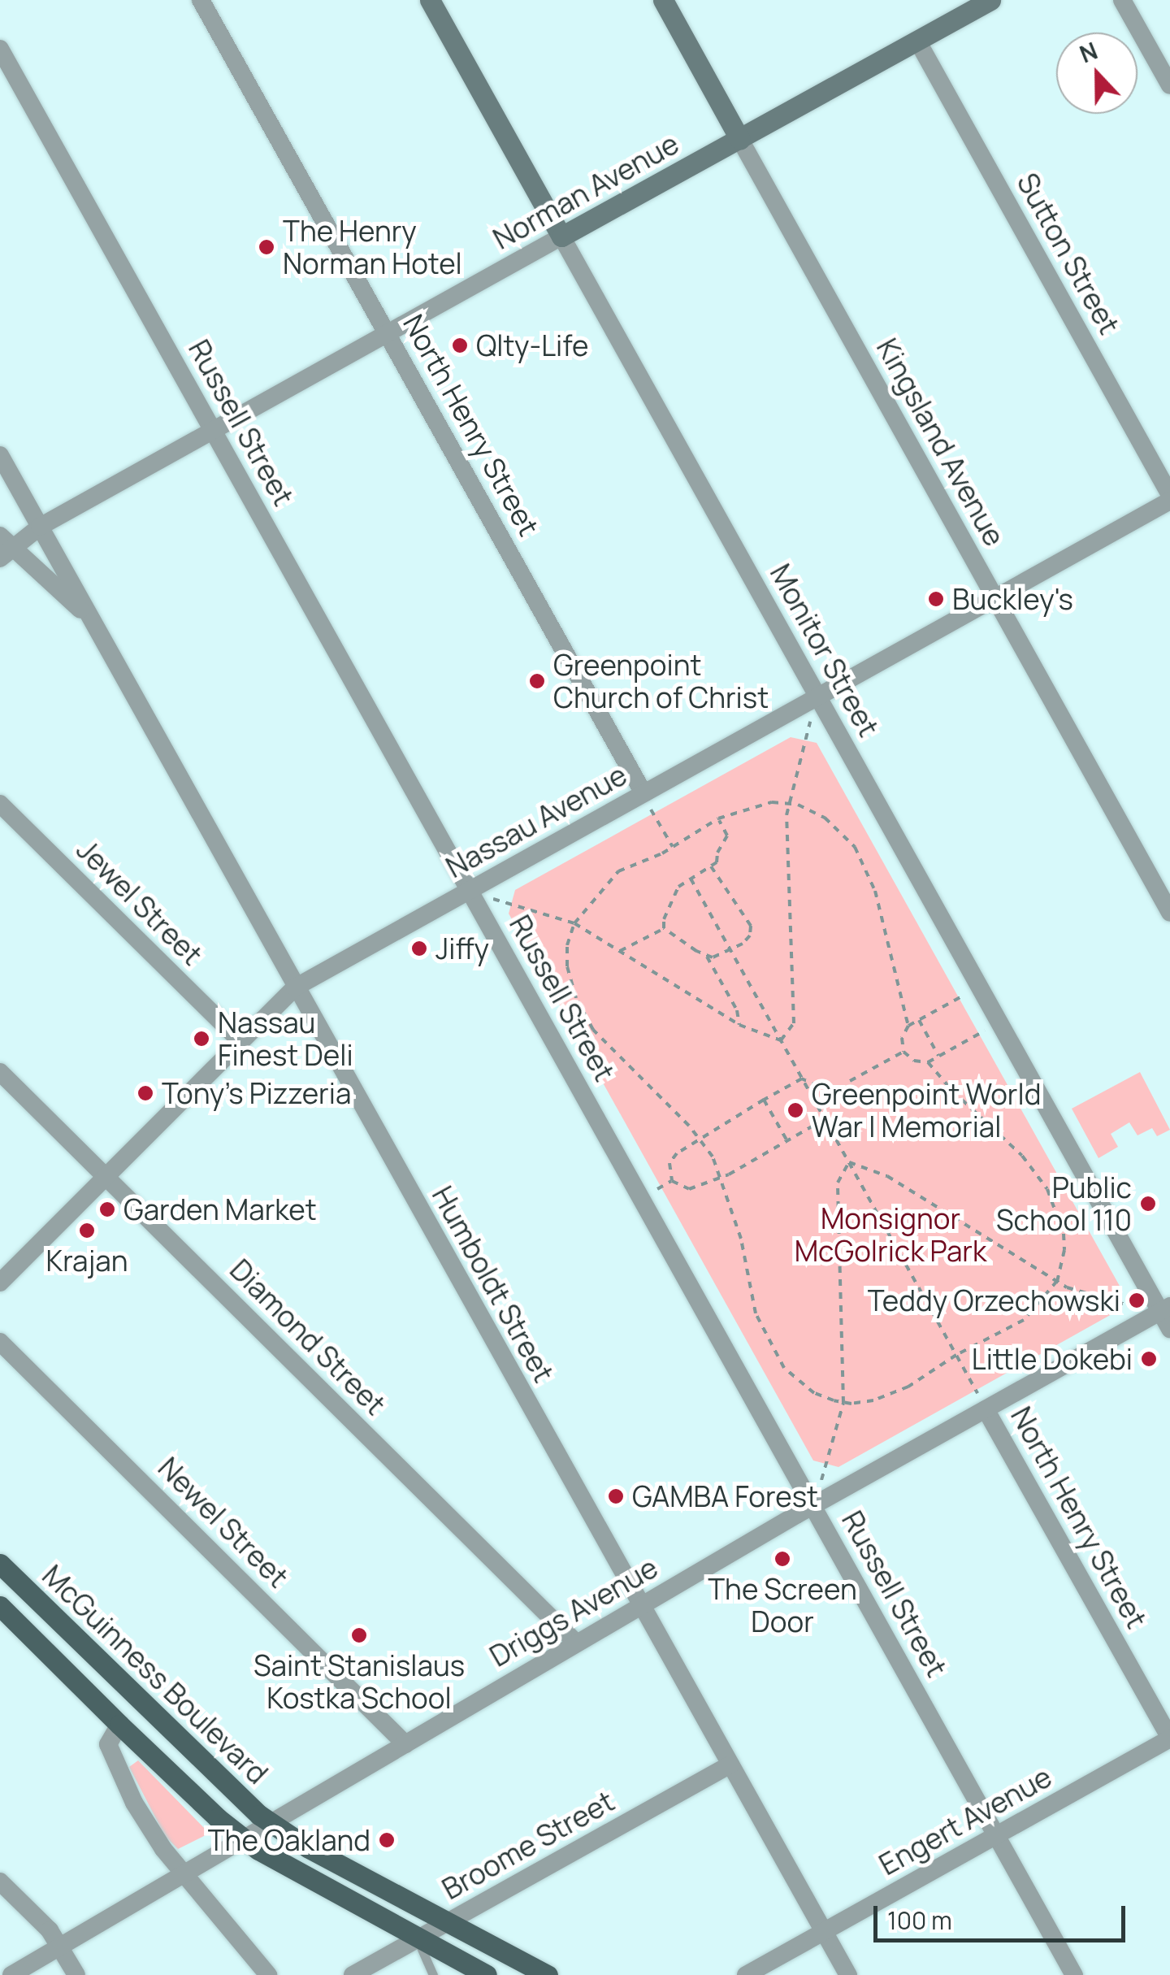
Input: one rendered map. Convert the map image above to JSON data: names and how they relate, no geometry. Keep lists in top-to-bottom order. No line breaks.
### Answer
{"streets":{"main road":["Norman Avenue","Kingsland Avenue","Monitor Street","McGuinness Boulevard"],"street":["Sutton Street","Russell Street","North Henry Street","Nassau Avenue","Jewel Street","Humboldt Street","Diamond Street","Newel Street","Driggs Avenue","Engert Avenue","Broome Street"]},"crossings":[["Norman Avenue","Sutton Street"],["Norman Avenue","Russell Street"],["Norman Avenue","North Henry Street"],["Norman Avenue","Kingsland Avenue"],["Norman Avenue","Monitor Street"],["Norman Avenue","Humboldt Street"],["Russell Street","Nassau Avenue"],["Russell Street","Driggs Avenue"],["Russell Street","Engert Avenue"],["North Henry Street","Nassau Avenue"],["North Henry Street","Driggs Avenue"],["North Henry Street","Engert Avenue"],["Kingsland Avenue","Nassau Avenue"],["Monitor Street","Nassau Avenue"],["Monitor Street","Driggs Avenue"],["Nassau Avenue","Jewel Street"],["Nassau Avenue","Humboldt Street"],["Nassau Avenue","Diamond Street"],["Humboldt Street","Driggs Avenue"],["Humboldt Street","Engert Avenue"],["Humboldt Street","Broome Street"],["Diamond Street","Driggs Avenue"],["Newel Street","Driggs Avenue"],["Driggs Avenue","McGuinness Boulevard"],["McGuinness Boulevard","Broome Street"]],"parks":["Monsignor McGolrick Park"],"places":["The Henry Norman Hotel","Qlty-Life","Buckley's","Greenpoint Church of Christ","Jiffy","Nassau Finest Deli","Tony's Pizzeria","Greenpoint World War I Memorial","Public School 110","Garden Market","Krajan","Teddy Orzechowski","Little Dokebi","GAMBA Forest","The Screen Door","Saint Stanislaus Kostka School","The Oakland"],"scale_bar":"100 m","north":"top"}
